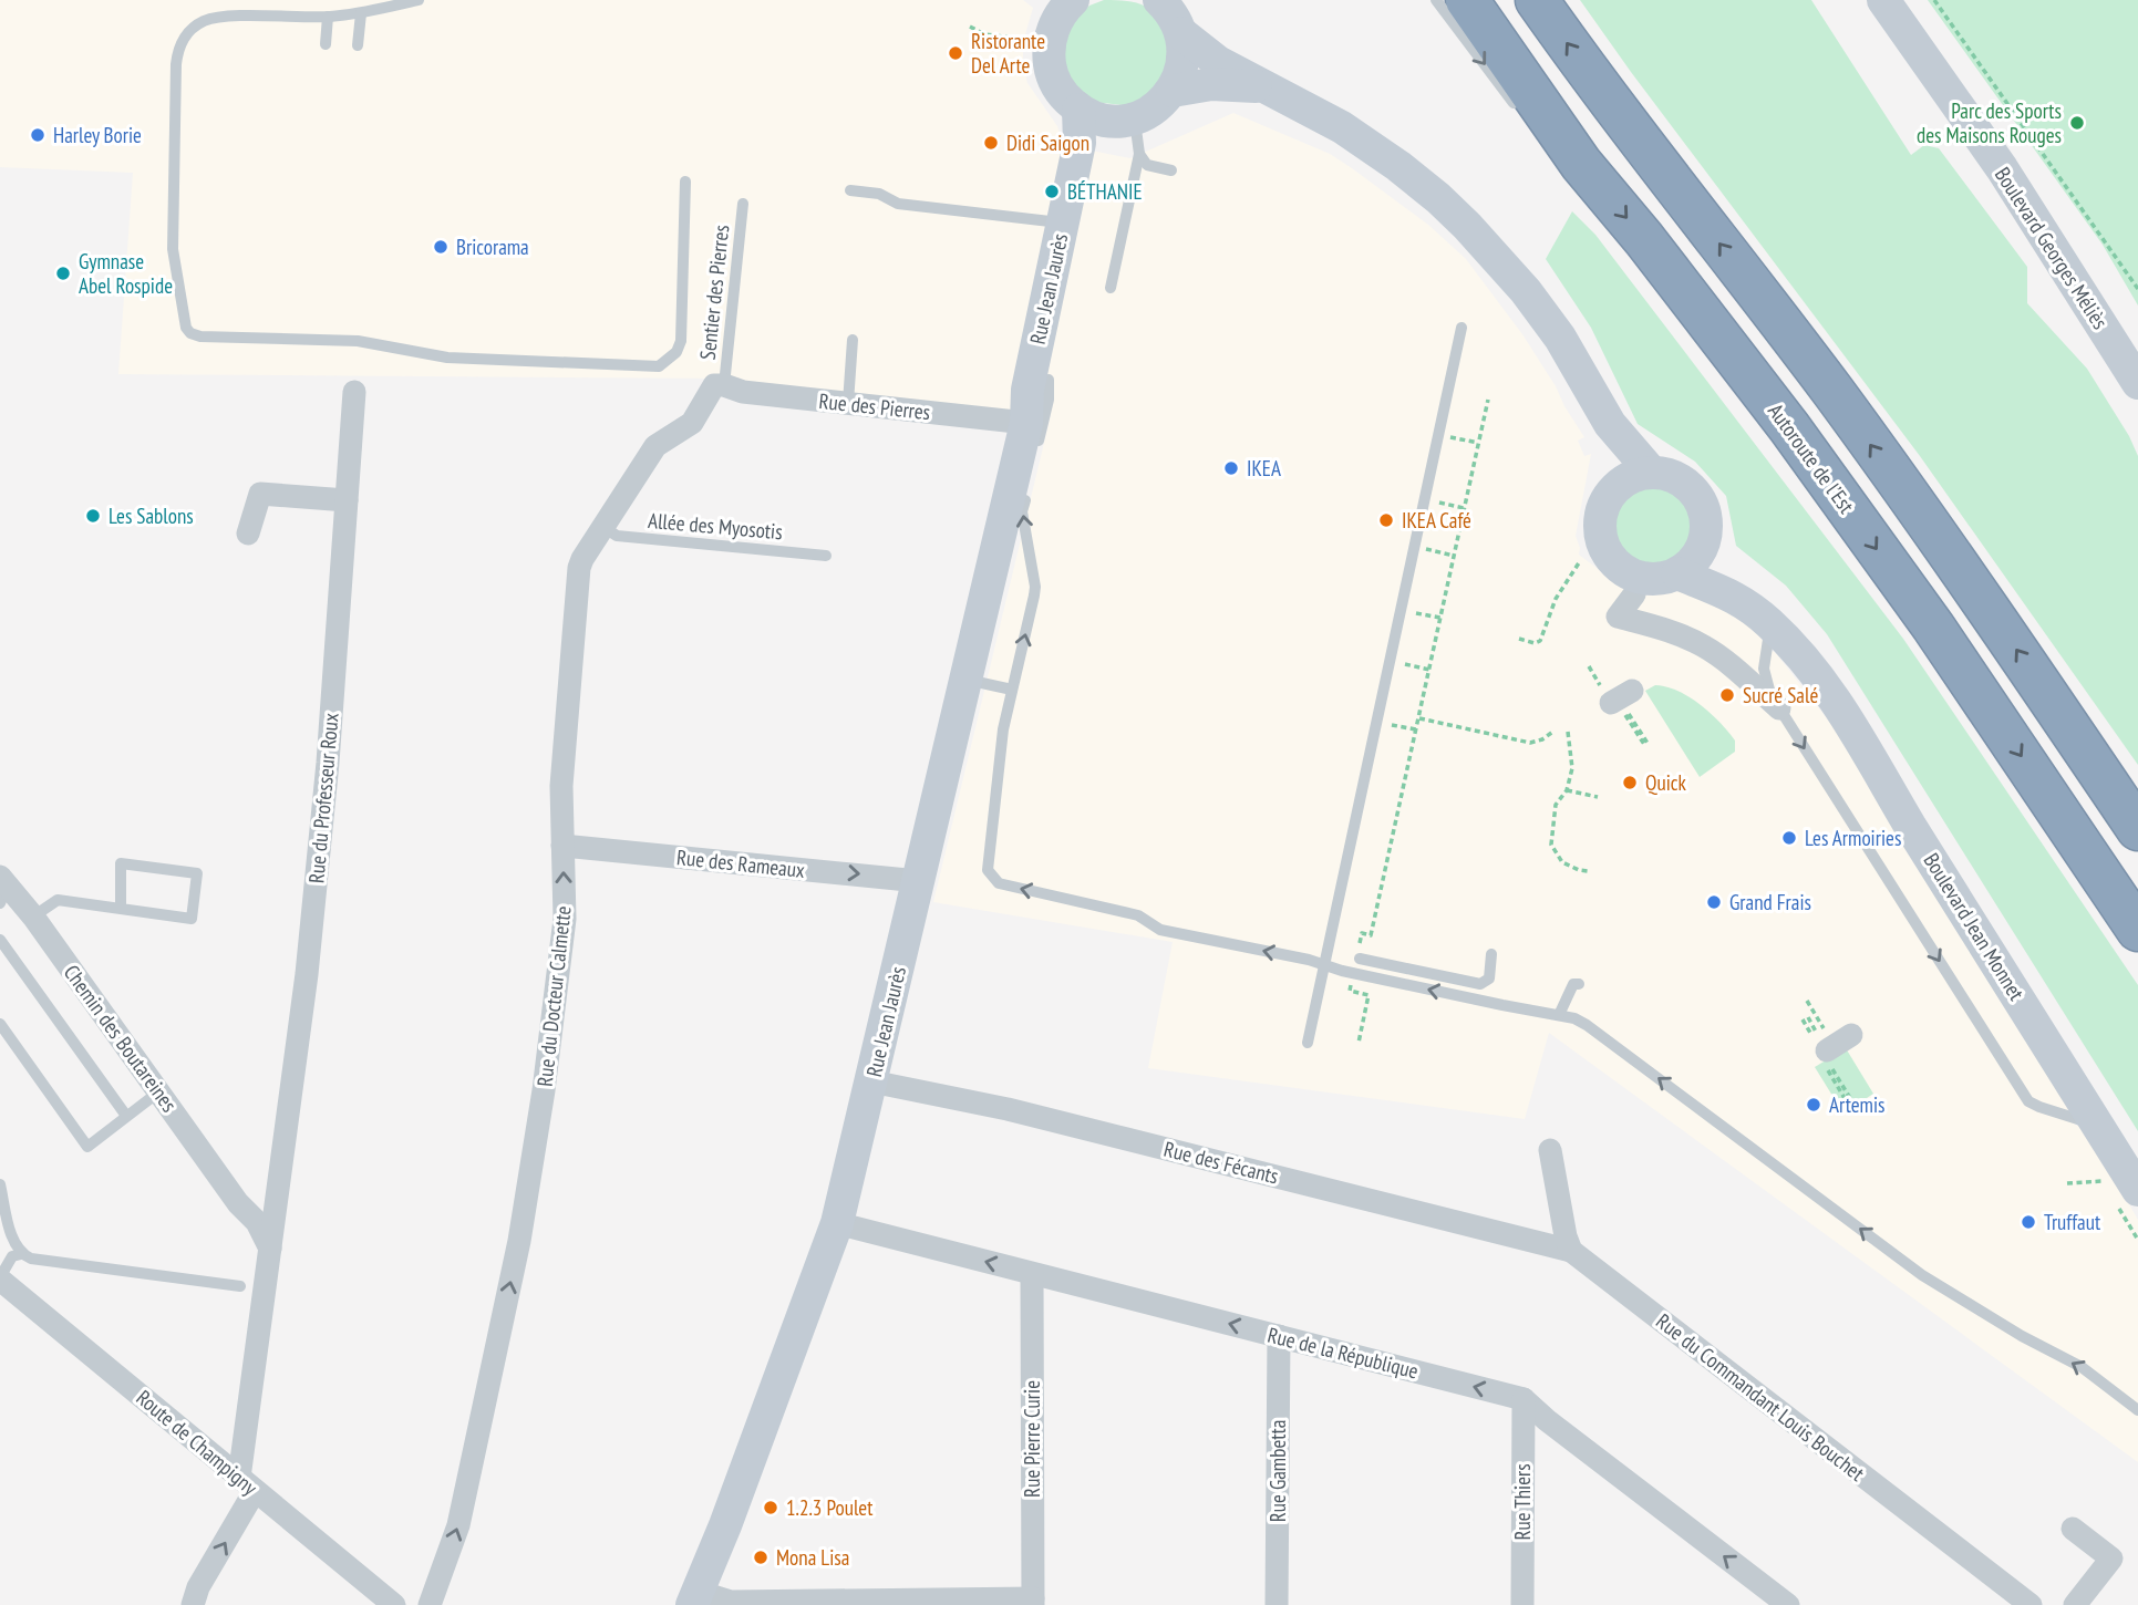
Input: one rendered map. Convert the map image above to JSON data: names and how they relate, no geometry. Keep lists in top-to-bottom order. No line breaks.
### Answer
{"streets":{"highway":["Autoroute de l’Est"],"main road":["Boulevard Georges Méliès","Rue Jean Jaurès","Boulevard Jean Monnet"],"street":["Rue des Pierres","Rue du Professeur Roux","Rue des Rameaux","Rue du Docteur Calmette","Chemin des Boutareines","Rue des Fécants","Rue de la République","Rue du Commandant Louis Bouchet","Rue Pierre Curie","Route de Champigny","Rue Gambetta","Rue Thiers"],"lane":["Sentier des Pierres","Allée des Myosotis"]},"crossings":[["Rue Jean Jaurès","Rue des Pierres"],["Rue Jean Jaurès","Rue des Rameaux"],["Rue Jean Jaurès","Rue des Fécants"],["Rue Jean Jaurès","Rue de la République"],["Sentier des Pierres","Rue des Pierres"],["Sentier des Pierres","Rue du Docteur Calmette"],["Rue des Pierres","Rue du Docteur Calmette"],["Allée des Myosotis","Rue du Docteur Calmette"],["Rue du Professeur Roux","Chemin des Boutareines"],["Rue du Professeur Roux","Route de Champigny"],["Rue des Rameaux","Rue du Docteur Calmette"],["Rue des Fécants","Rue du Commandant Louis Bouchet"],["Rue de la République","Rue Pierre Curie"],["Rue de la République","Rue Gambetta"],["Rue de la République","Rue Thiers"]],"one_way":["Rue des Rameaux","Rue du Docteur Calmette","Rue de la République"],"places":["Ristorante Del Arte","Parc des Sports des Maisons Rouges","Harley Borie","Didi Saigon","BÉTHANIE","Bricorama","Gymnase Abel Rospide","IKEA","Les Sablons","IKEA Café","Sucré Salé","Quick","Les Armoiries","Grand Frais","Artemis","Truffaut","1.2.3 Poulet","Mona Lisa"]}
